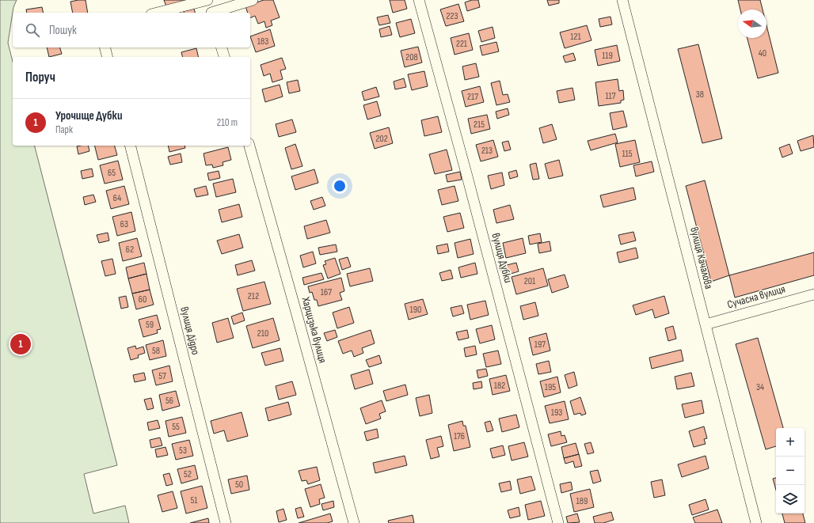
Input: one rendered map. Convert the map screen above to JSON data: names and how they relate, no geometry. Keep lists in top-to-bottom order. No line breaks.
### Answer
{"streets":{"street":["вулиця Дубки","вулиця Качалова","Сучасна вулиця","Харцизька вулиця","вулиця Дідро"]},"crossings":[["вулиця Качалова","Сучасна вулиця"]],"house_numbers":["223","121","183","221","40","119","208","38","117","217","215","202","213","115","65","64","63","62","201","167","212","60","190","59","210","197","58","57","182","195","34","56","193","55","176","53","52","50","51","189"],"north":"left","page":{"search":"Пошук","heading":"Поруч","list":[{"mark":"1","name":"Урочище Дубки","note":"Парк","value":"210 m"}],"pins":"1","map_buttons":["+","−"]}}
